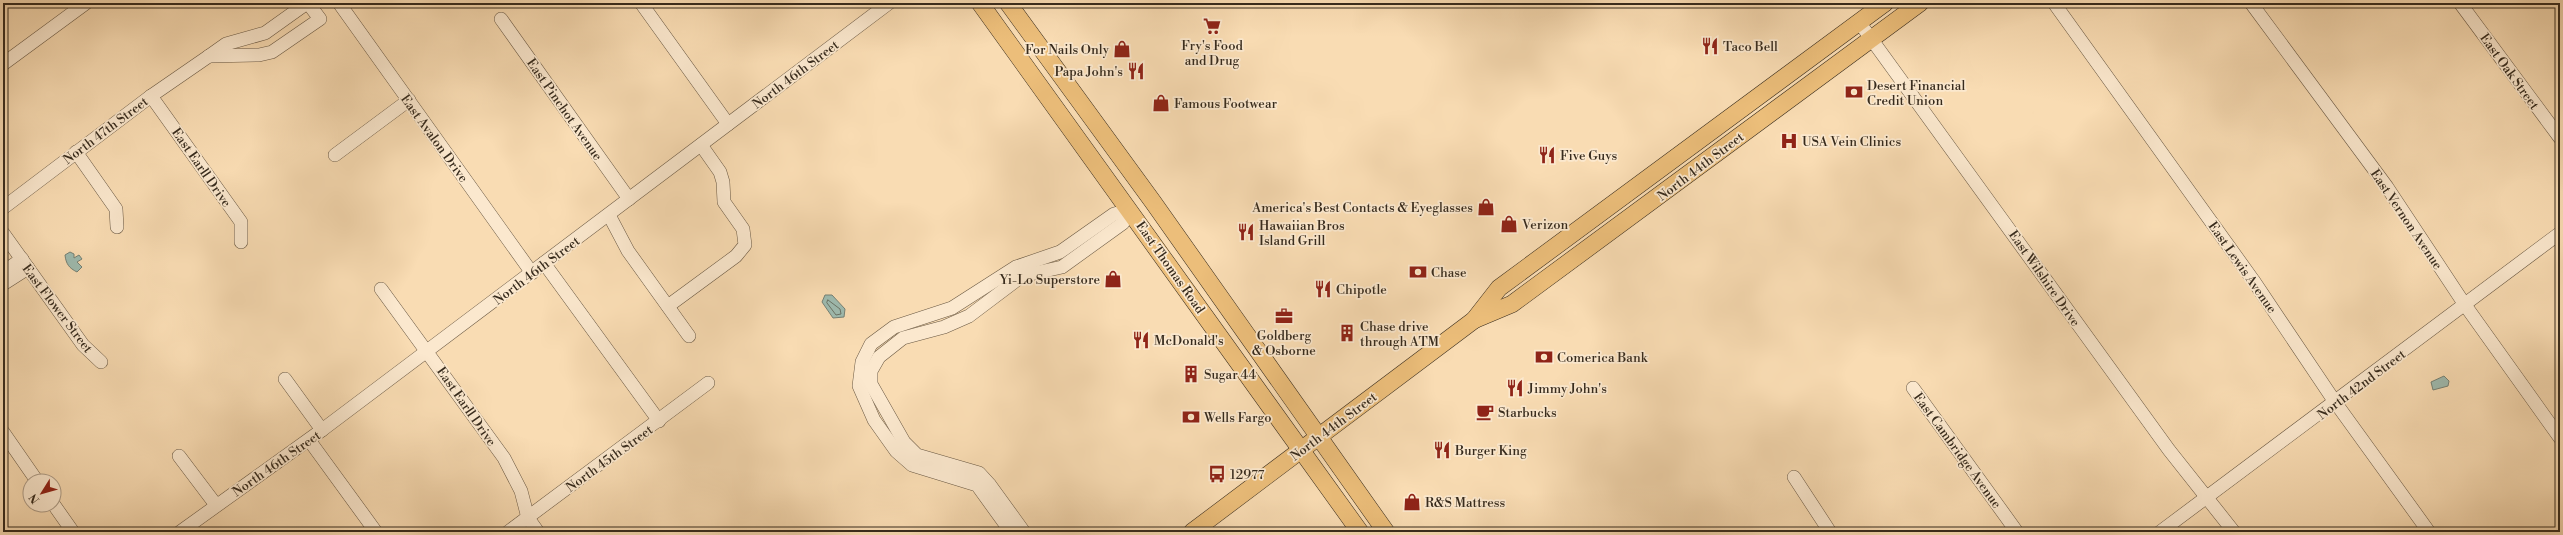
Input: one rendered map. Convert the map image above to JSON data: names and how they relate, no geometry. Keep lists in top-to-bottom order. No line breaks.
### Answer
{"streets":{"main road":["North 44th Street","East Thomas Road"],"street":["East Oak Street","North 46th Street","East Pinchot Avenue","North 47th Street","East Avalon Drive","East Earll Drive","East Vernon Avenue","East Lewis Avenue","East Wilshire Drive","East Flower Street","North 42nd Street","East Cambridge Avenue","North 45th Street"]},"crossings":[["North 46th Street","East Pinchot Avenue"],["North 46th Street","East Avalon Drive"],["North 46th Street","East Earll Drive"],["North 47th Street","East Earll Drive"],["North 44th Street","East Thomas Road"],["North 44th Street","East Wilshire Drive"],["East Earll Drive","North 45th Street"],["East Vernon Avenue","North 42nd Street"],["East Lewis Avenue","North 42nd Street"],["East Wilshire Drive","North 42nd Street"]],"places":{"supermarket":["Fry's Food and Drug"],"restaurant":["Taco Bell","Papa John's","Five Guys","Hawaiian Bros Island Grill","Chipotle","McDonald's","Jimmy John's","Burger King"],"shop":["For Nails Only","Famous Footwear","America's Best Contacts & Eyeglasses","Verizon","Yi-Lo Superstore","R&S Mattress"],"bank":["Desert Financial Credit Union","Chase","Comerica Bank","Wells Fargo"],"hospital":["USA Vein Clinics"],"office":["Goldberg & Osborne"],"building":["Chase drive through ATM","Sugar 44"],"cafe":["Starbucks"],"bus stop":["12977"]},"north":"bottom left"}
